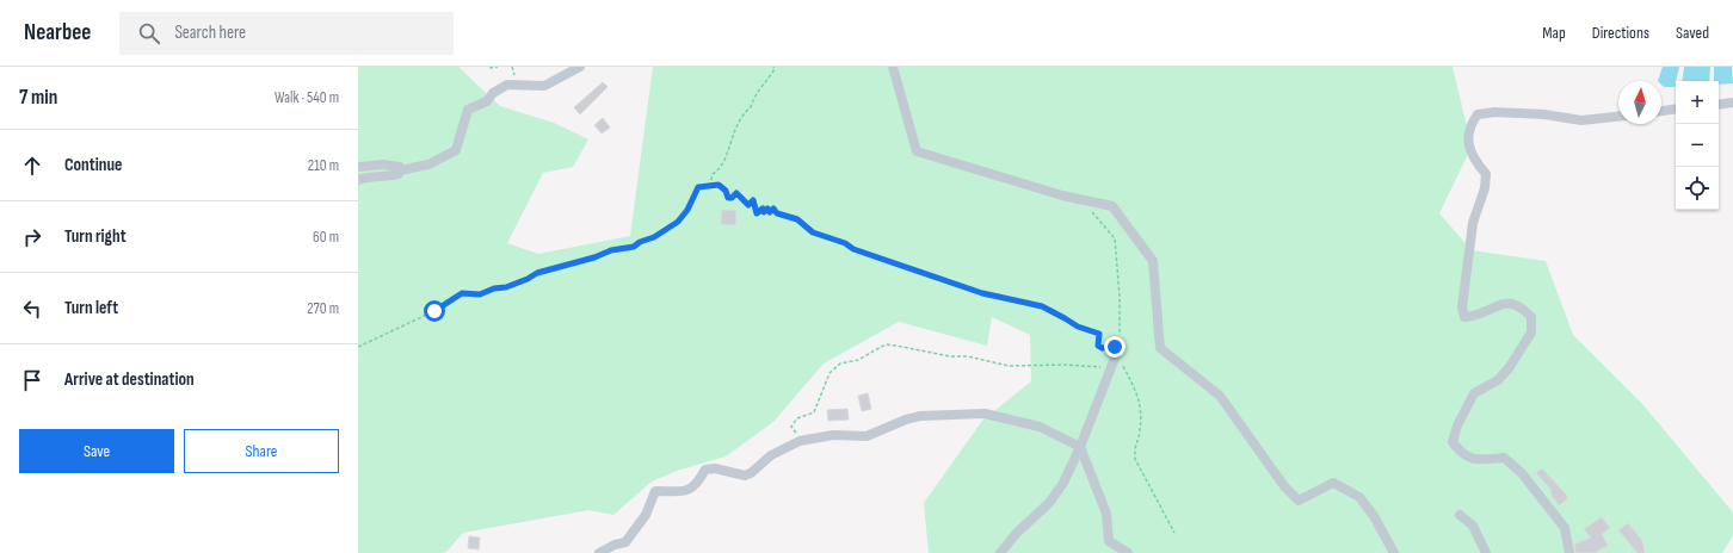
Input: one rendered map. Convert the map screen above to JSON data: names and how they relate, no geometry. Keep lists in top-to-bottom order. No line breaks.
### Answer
{"north":"top","page":{"header":"Nearbee","search":"Search here","nav":["Map","Directions","Saved"],"heading":["7 min","Walk · 540 m"],"map_buttons":["+","−"],"list":[["Continue","210 m"],["Turn right","60 m"],["Turn left","270 m"],"Arrive at destination"],"buttons":["Save","Share"]}}
